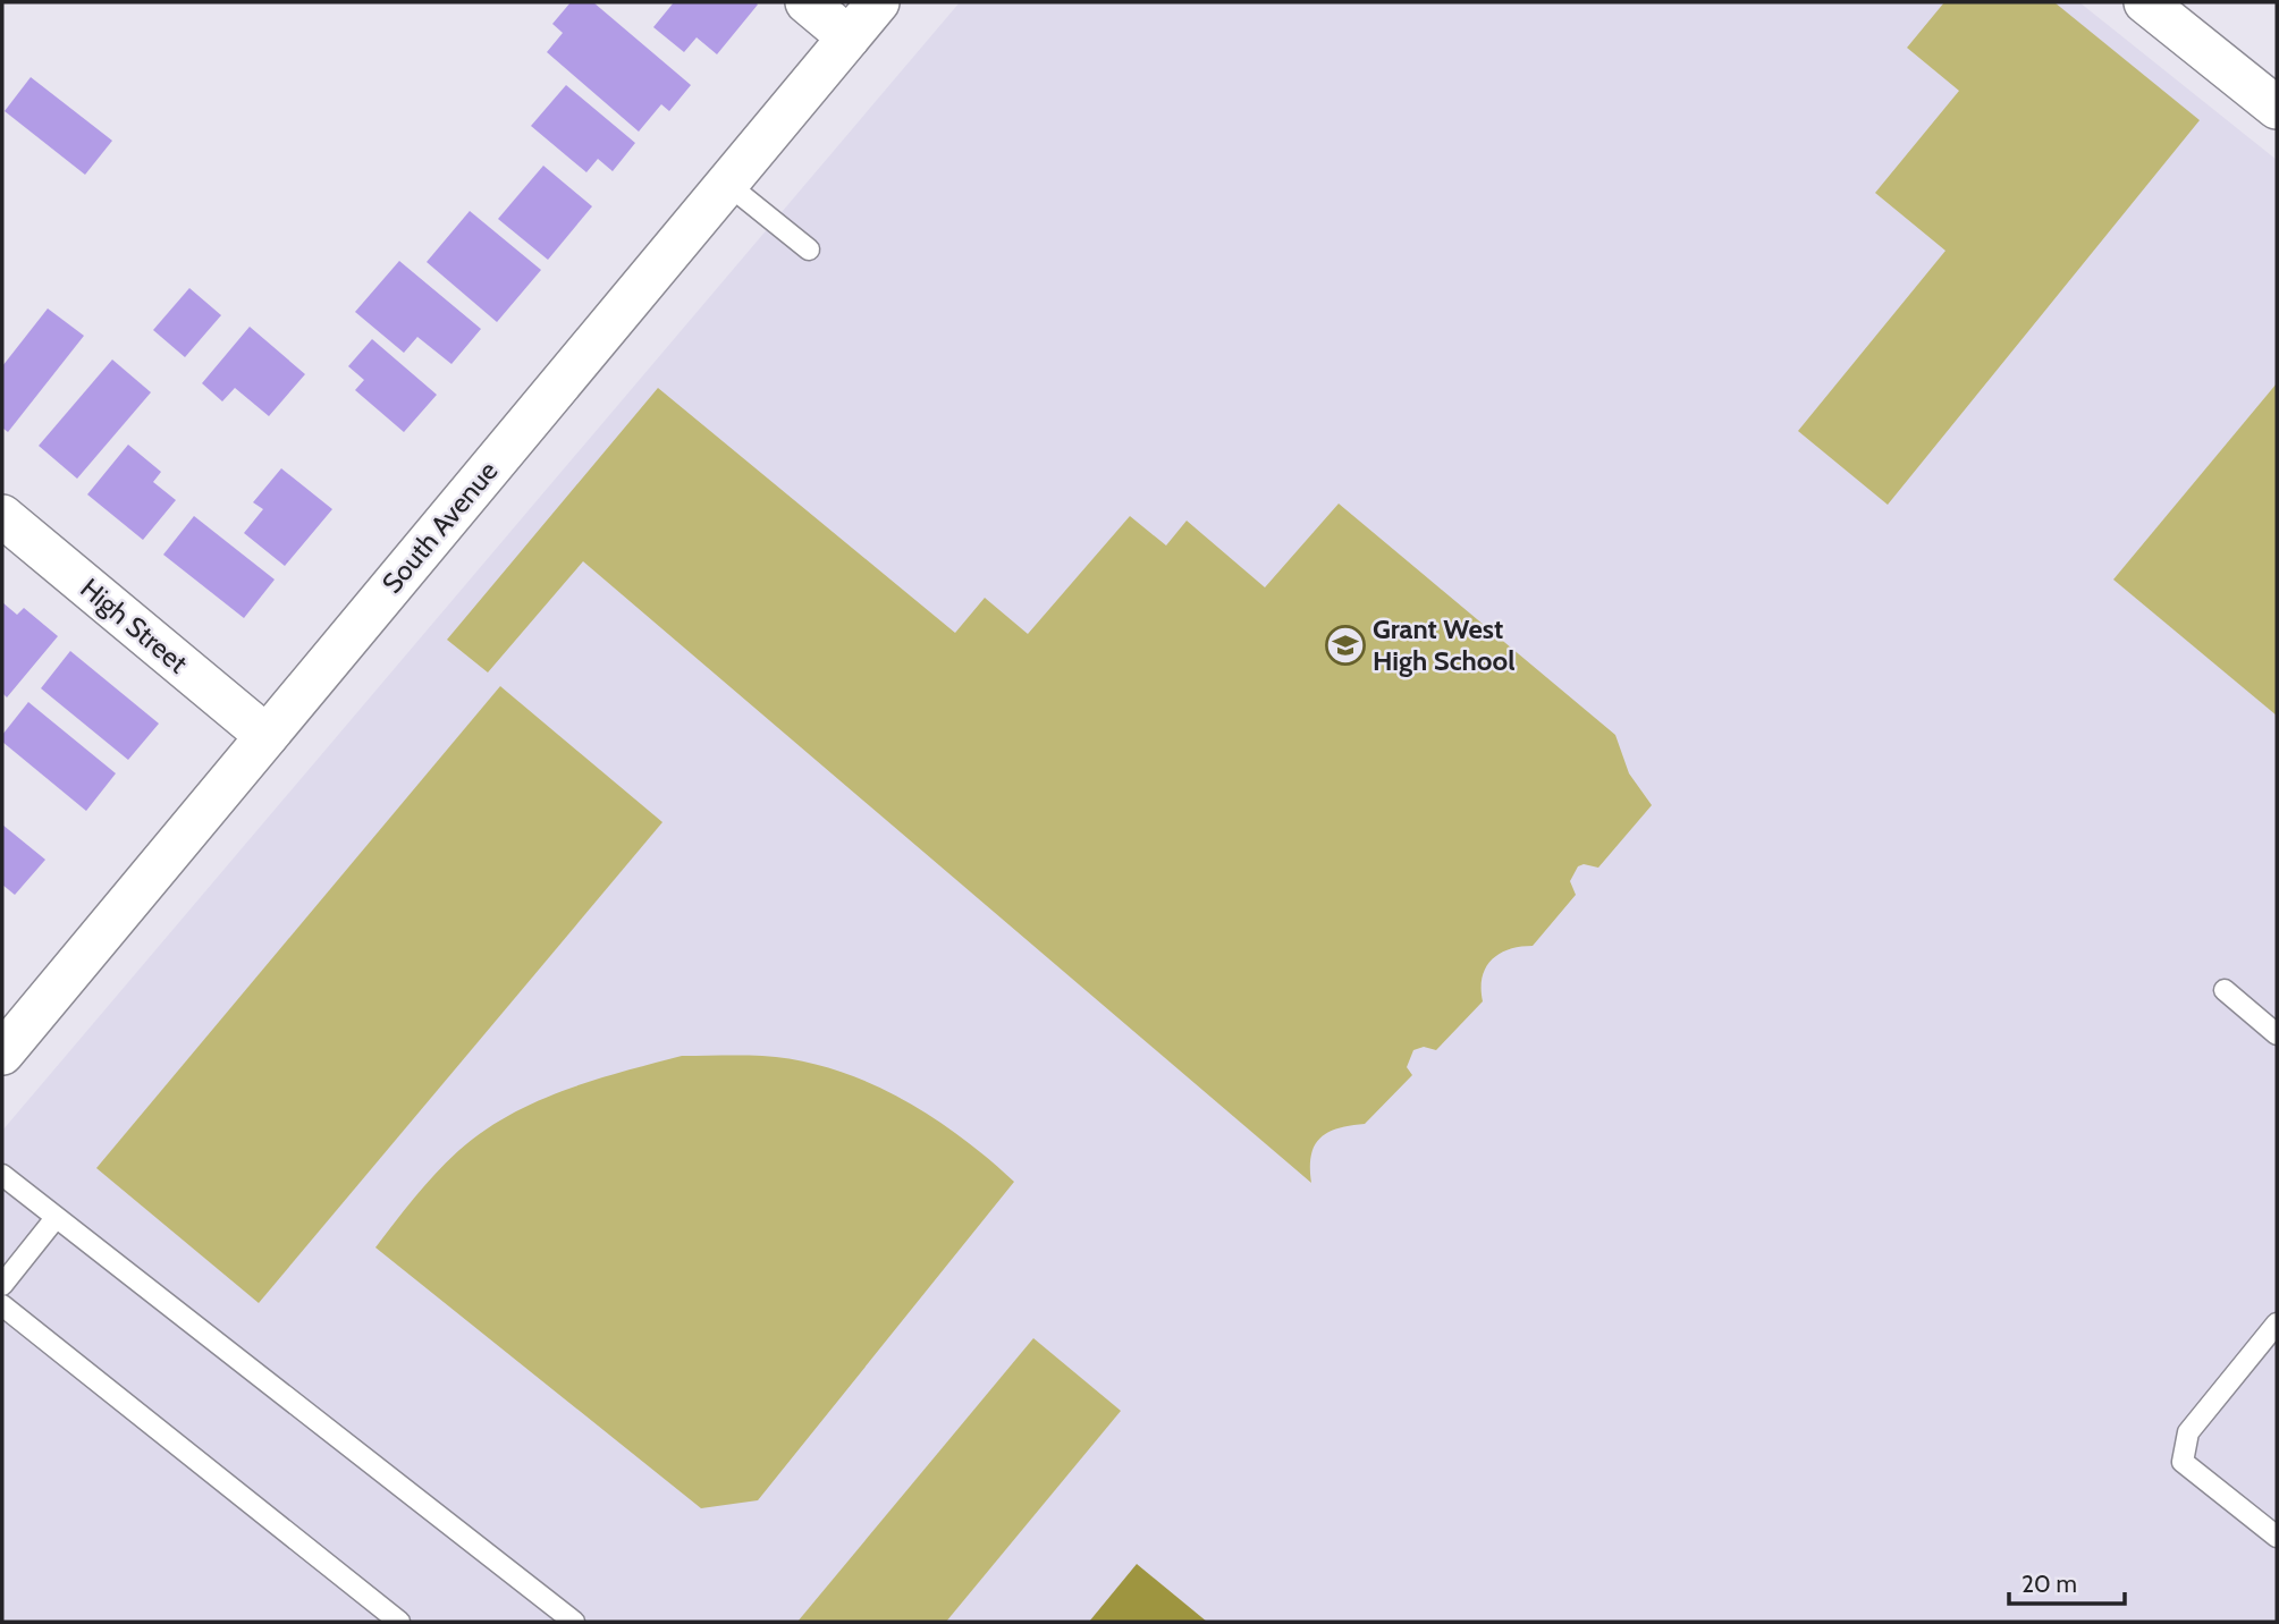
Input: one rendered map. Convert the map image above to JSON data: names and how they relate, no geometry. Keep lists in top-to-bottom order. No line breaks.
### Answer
{"streets":{"street":["South Avenue","High Street"]},"crossings":[["South Avenue","High Street"]],"places":{"school or university":["Grant West High School"]},"scale_bar":"20 m"}
